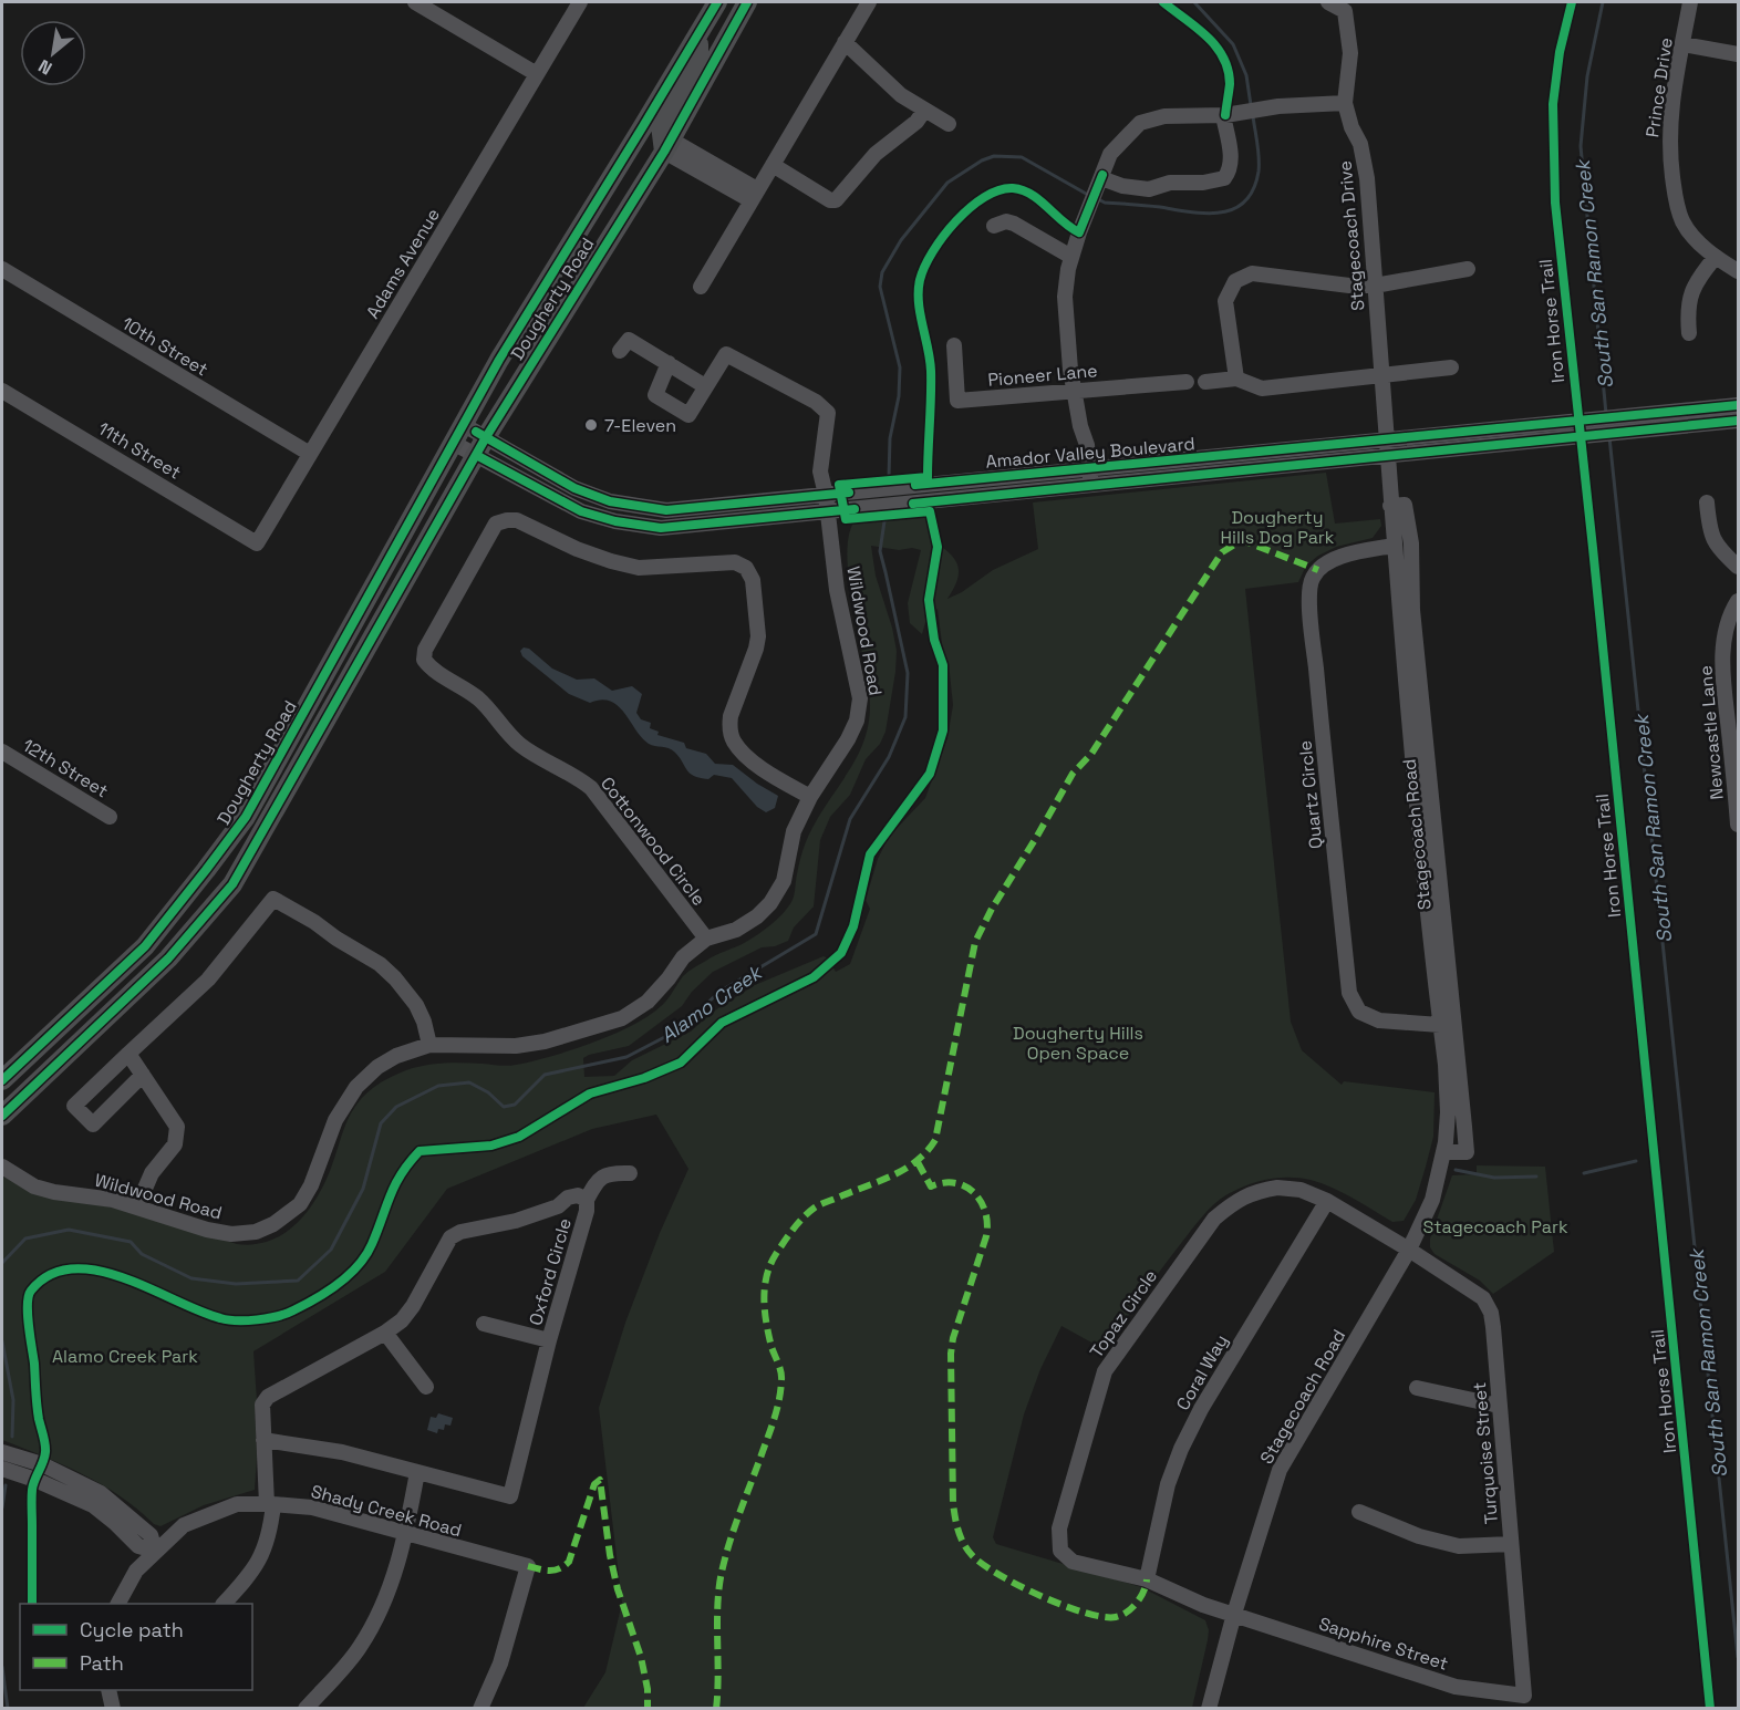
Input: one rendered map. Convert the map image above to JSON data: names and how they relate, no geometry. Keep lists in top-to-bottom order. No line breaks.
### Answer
{"streets":{"main road":["Dougherty Road"],"street":["Prince Drive","Stagecoach Drive","Adams Avenue","10th Street","Pioneer Lane","11th Street","Amador Valley Boulevard","Wildwood Road","Newcastle Lane","12th Street","Quartz Circle","Stagecoach Road","Cottonwood Circle","Oxford Circle","Topaz Circle","Coral Way","Turquoise Street","Shady Creek Road","Sapphire Street"],"cycle path":["Iron Horse Trail"]},"crossings":[["Stagecoach Drive","Amador Valley Boulevard"],["Stagecoach Drive","Stagecoach Road"],["Adams Avenue","10th Street"],["Adams Avenue","11th Street"],["Dougherty Road","Amador Valley Boulevard"],["Amador Valley Boulevard","Wildwood Road"],["Amador Valley Boulevard","Stagecoach Road"],["Wildwood Road","Cottonwood Circle"],["Quartz Circle","Stagecoach Road"],["Stagecoach Road","Topaz Circle"],["Stagecoach Road","Turquoise Street"],["Stagecoach Road","Sapphire Street"],["Oxford Circle","Shady Creek Road"],["Topaz Circle","Coral Way"],["Topaz Circle","Turquoise Street"],["Topaz Circle","Sapphire Street"],["Turquoise Street","Sapphire Street"]],"water":["South San Ramon Creek","Alamo Creek"],"parks":["Dougherty Hills Dog Park","Dougherty Hills Open Space","Stagecoach Park","Alamo Creek Park"],"places":["7-Eleven"],"legend":["Cycle path","Path"],"north":"bottom left"}
